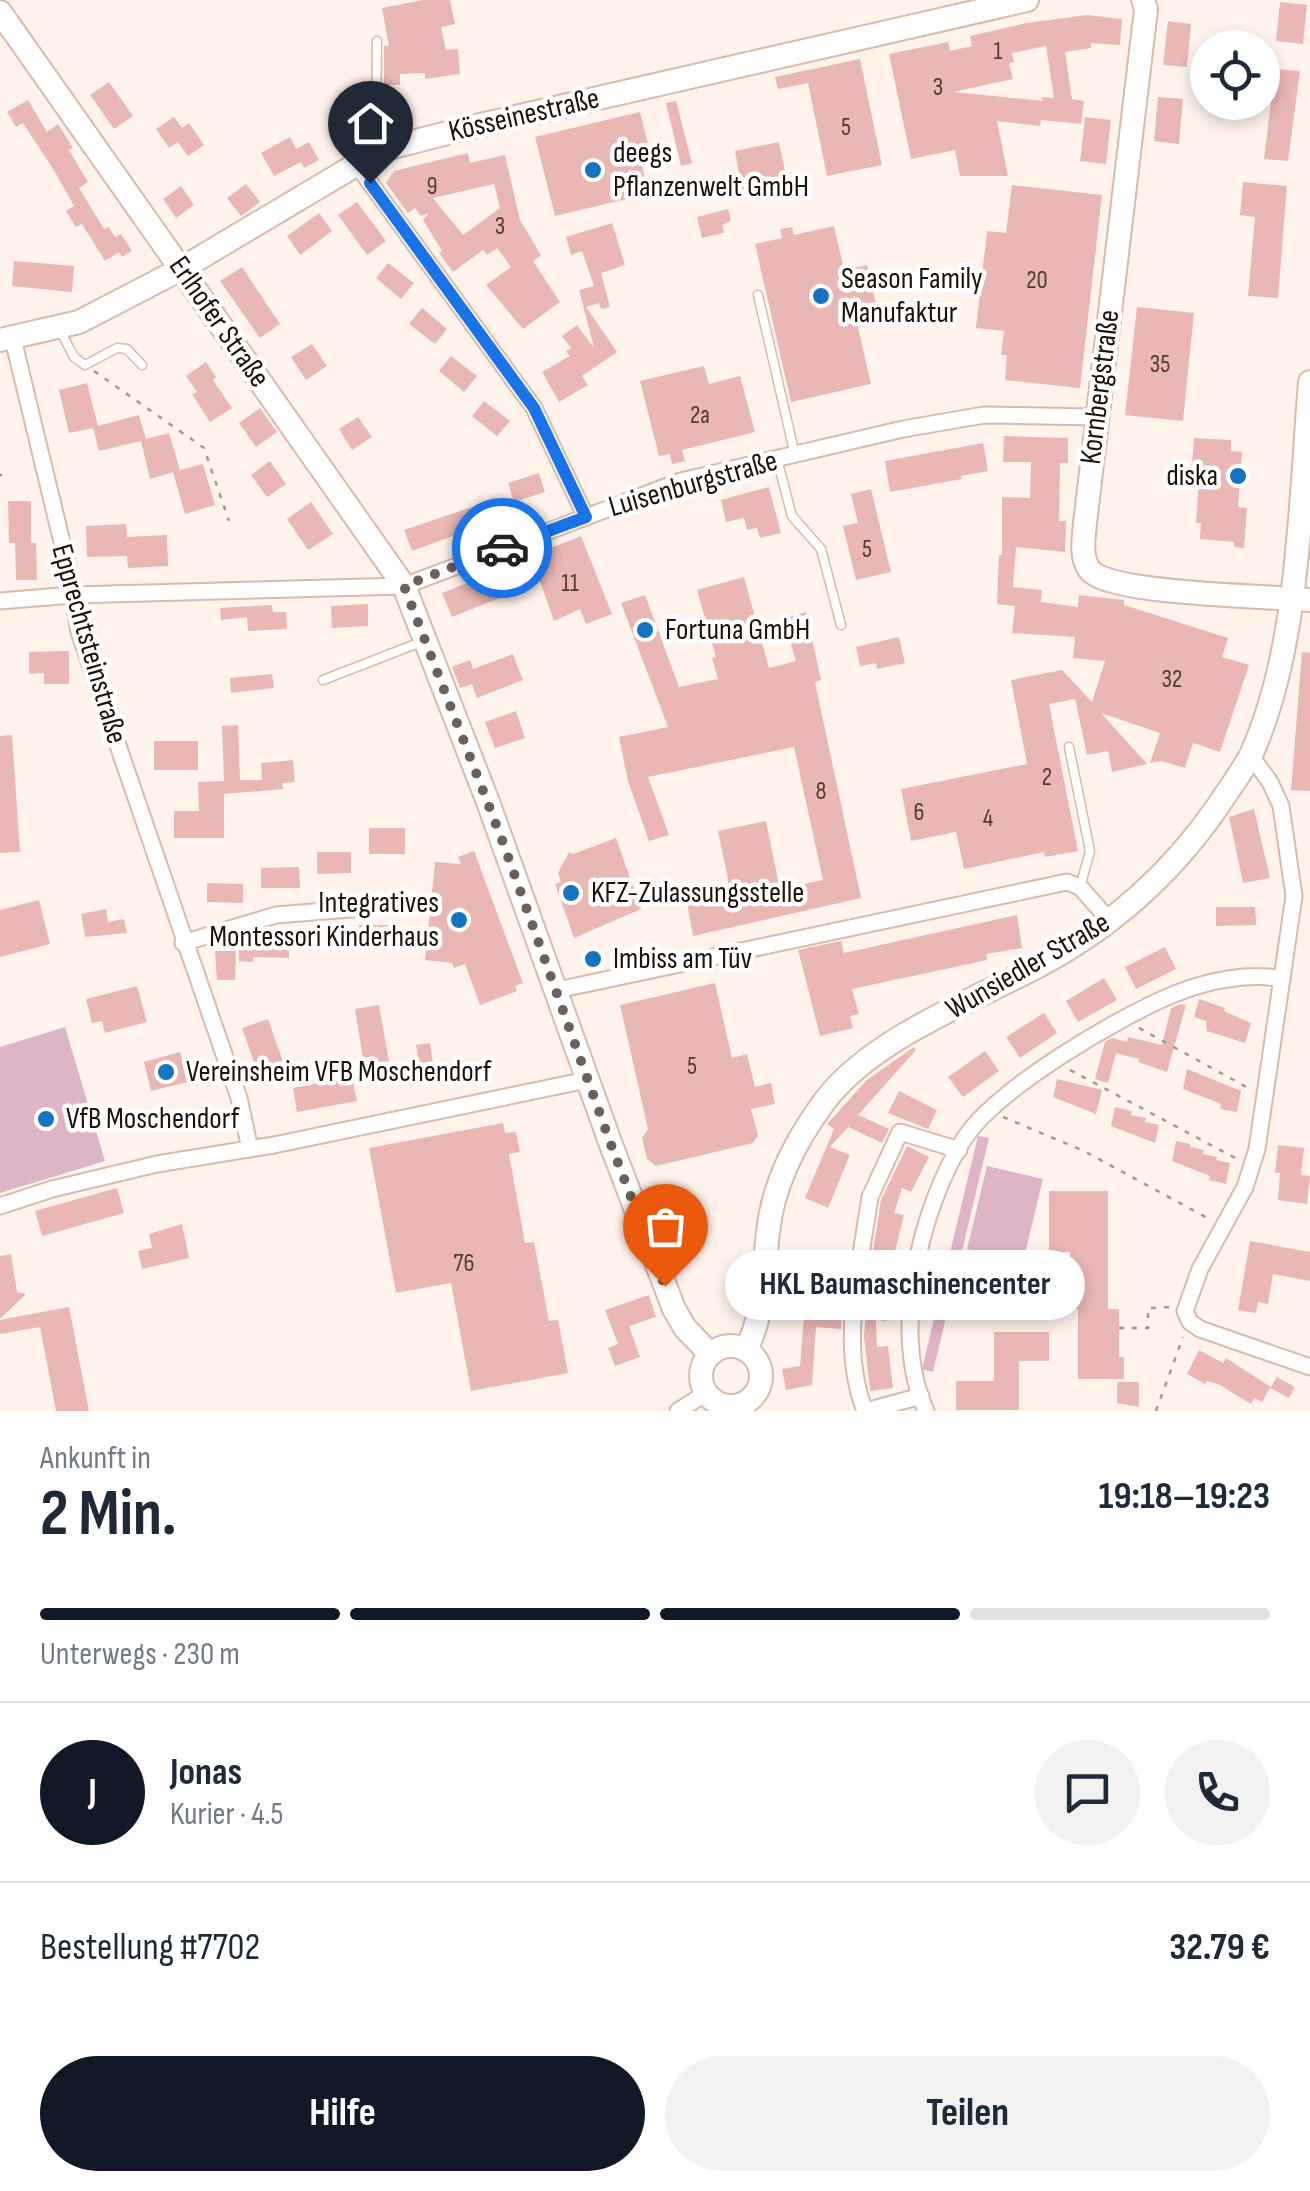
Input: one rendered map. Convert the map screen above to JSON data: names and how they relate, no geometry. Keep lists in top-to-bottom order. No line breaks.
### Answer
{"streets":{"street":["Kösseinestraße","Erlhofer Straße","Kornbergstraße","Luisenburgstraße","Epprechtsteinstraße","Wunsiedler Straße"]},"crossings":[["Kösseinestraße","Erlhofer Straße"],["Kösseinestraße","Epprechtsteinstraße"],["Erlhofer Straße","Luisenburgstraße"],["Erlhofer Straße","Wunsiedler Straße"],["Kornbergstraße","Luisenburgstraße"],["Kornbergstraße","Wunsiedler Straße"],["Luisenburgstraße","Epprechtsteinstraße"]],"places":["deegs Pflanzenwelt GmbH","Season Family Manufaktur","diska","Fortuna GmbH","KFZ-Zulassungsstelle","Integratives Montessori Kinderhaus","Imbiss am Tüv","Vereinsheim VFB Moschendorf","VfB Moschendorf","HKL Baumaschinencenter"],"house_numbers":["1","3","5","9","3","20","35","2a","5","11","32","2","8","6","4","5","76"],"page":{"bubble":"HKL Baumaschinencenter","heading":["2 Min.","Ankunft in","19:18–19:23"],"panel":["Jonas","Kurier · 4.5","Bestellung #7702","32.79 €"],"bar":"Unterwegs · 230 m","round":"J","buttons":["Hilfe","Teilen"]}}
